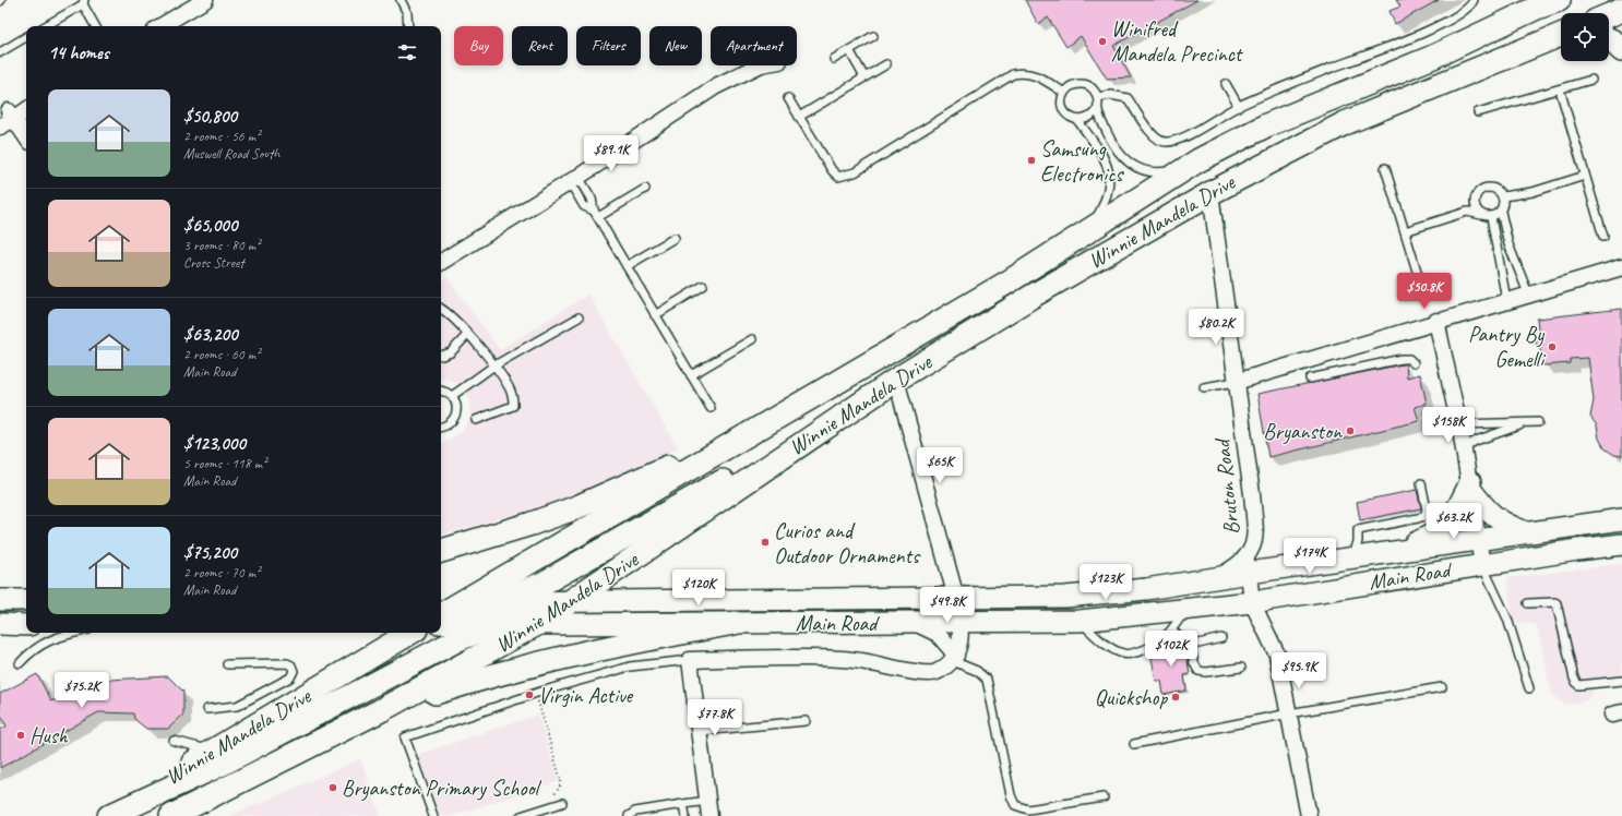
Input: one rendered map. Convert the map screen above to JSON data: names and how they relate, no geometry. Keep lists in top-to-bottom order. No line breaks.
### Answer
{"streets":{"main road":["Winnie Mandela Drive","Main Road"],"street":["Bruton Road"]},"crossings":[["Winnie Mandela Drive","Bruton Road"],["Winnie Mandela Drive","Main Road"],["Bruton Road","Main Road"]],"places":["Winifred Mandela Precinct","Samsung Electronics","Pantry By Gemelli","Bryanston","Curios and Outdoor Ornaments","Virgin Active","Quickshop","Hush","Bryanston Primary School"],"page":{"chip":["Buy","Rent","Filters","New","Apartment"],"heading":"14 homes","list":[{"name":"$50,800","note":"2 rooms · 56 m² · Muswell Road South"},{"name":"$65,000","note":"3 rooms · 80 m² · Cross Street"},{"name":"$63,200","note":"2 rooms · 60 m² · Main Road"},{"name":"$123,000","note":"5 rooms · 118 m² · Main Road"},{"name":"$75,200","note":"2 rooms · 70 m² · Main Road"}],"price":["$89.1K","$50.8K","$80.2K","$158K","$65K","$63.2K","$174K","$123K","$120K","$49.8K","$102K","$95.9K","$75.2K","$77.8K"]}}
